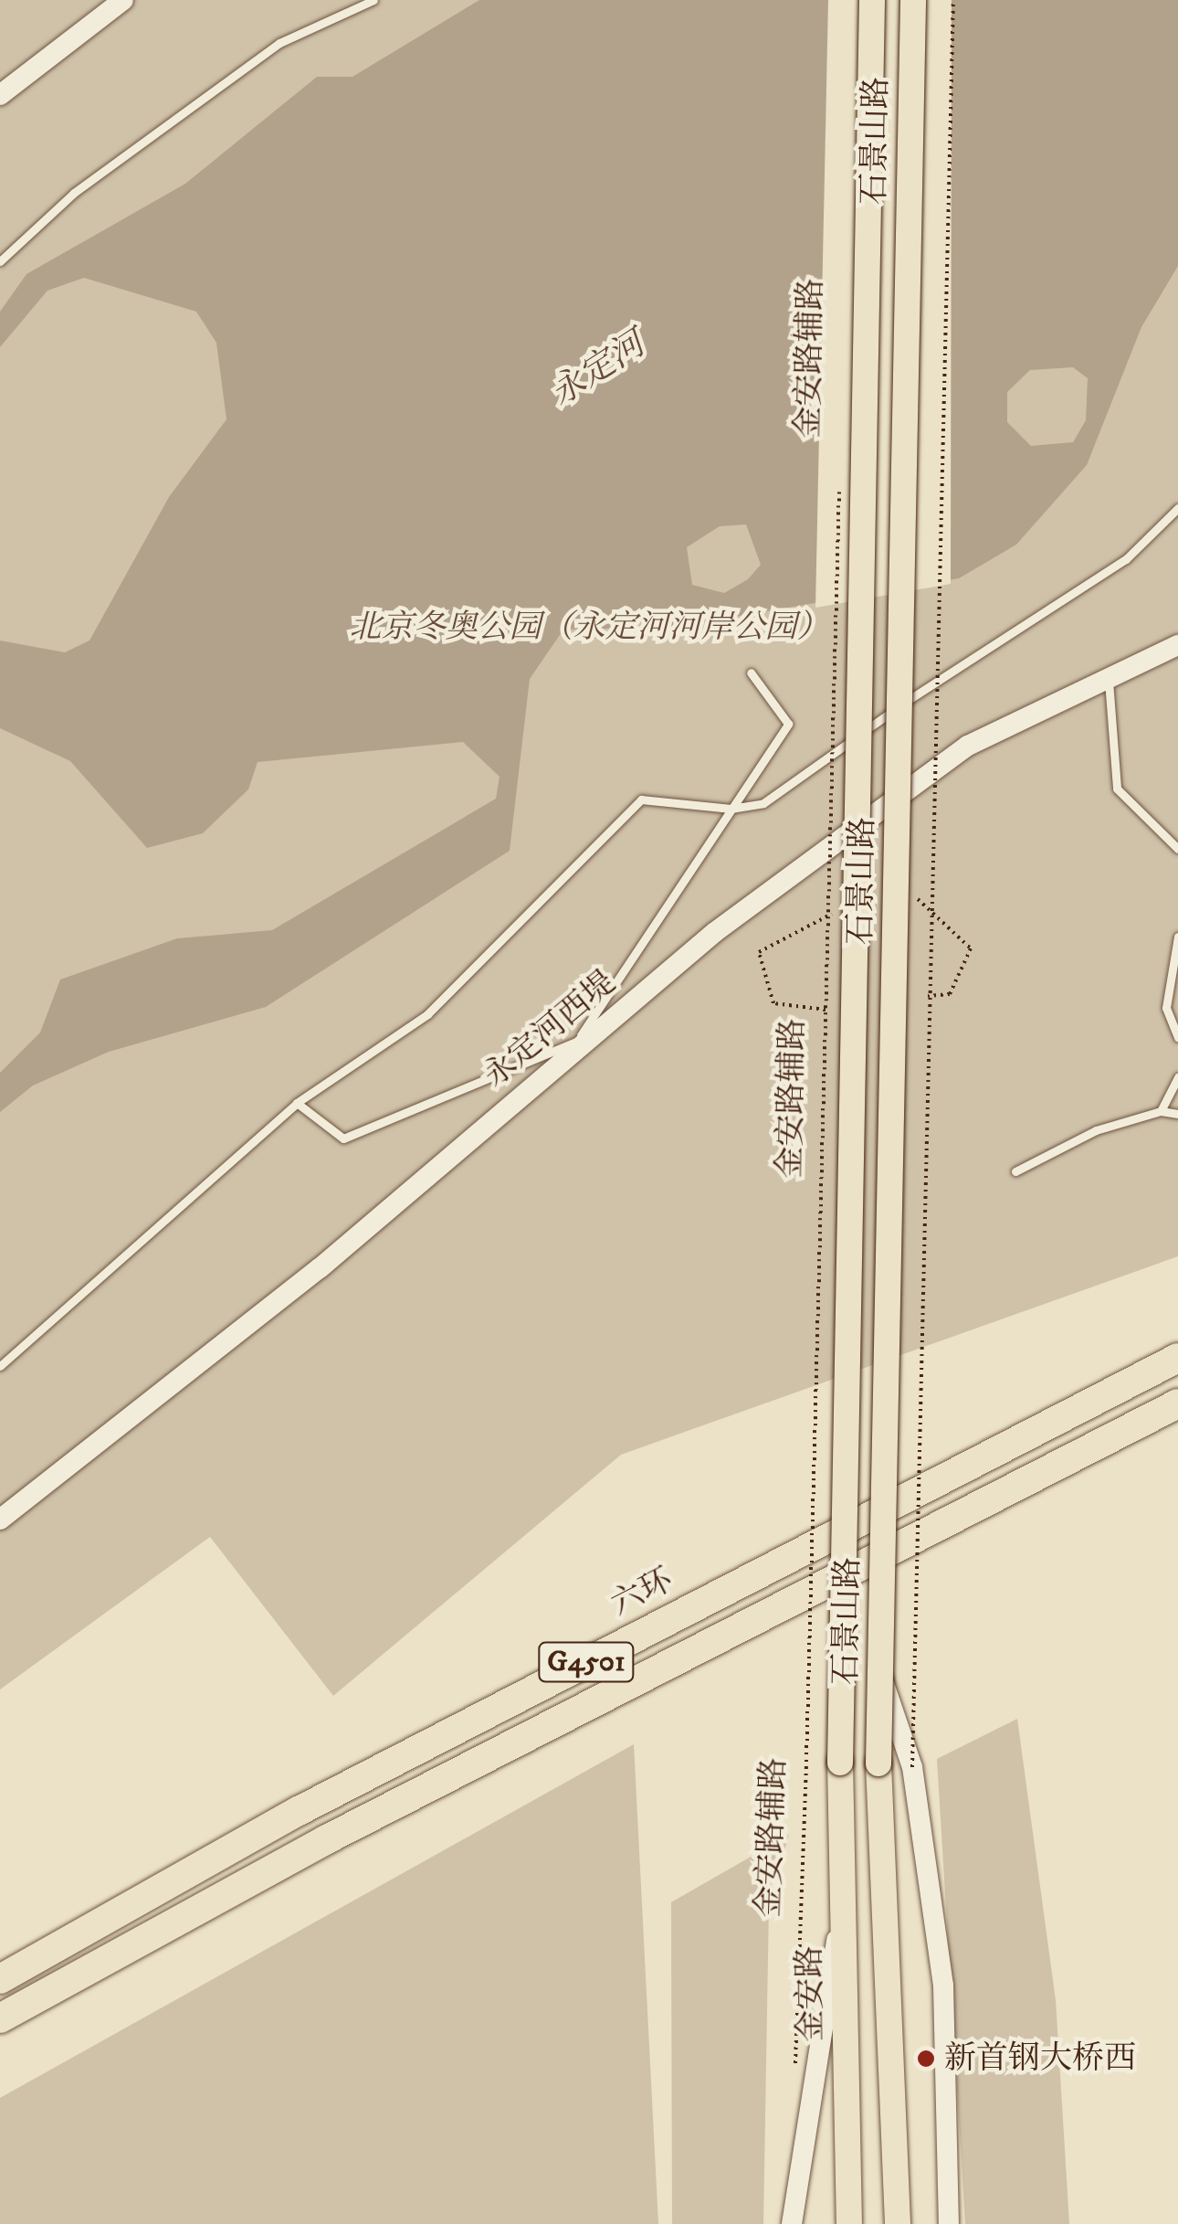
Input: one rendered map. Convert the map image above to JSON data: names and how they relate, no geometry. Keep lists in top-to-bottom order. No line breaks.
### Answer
{"streets":{"highway":["六环","G4501"],"main road":["石景山路","金安路"],"street":["永定河西堤"],"path":["金安路辅路"]},"crossings":[["石景山路","金安路"]],"water":["永定河"],"parks":["北京冬奥公园（永定河河岸公园）"],"places":["新首钢大桥西"]}
